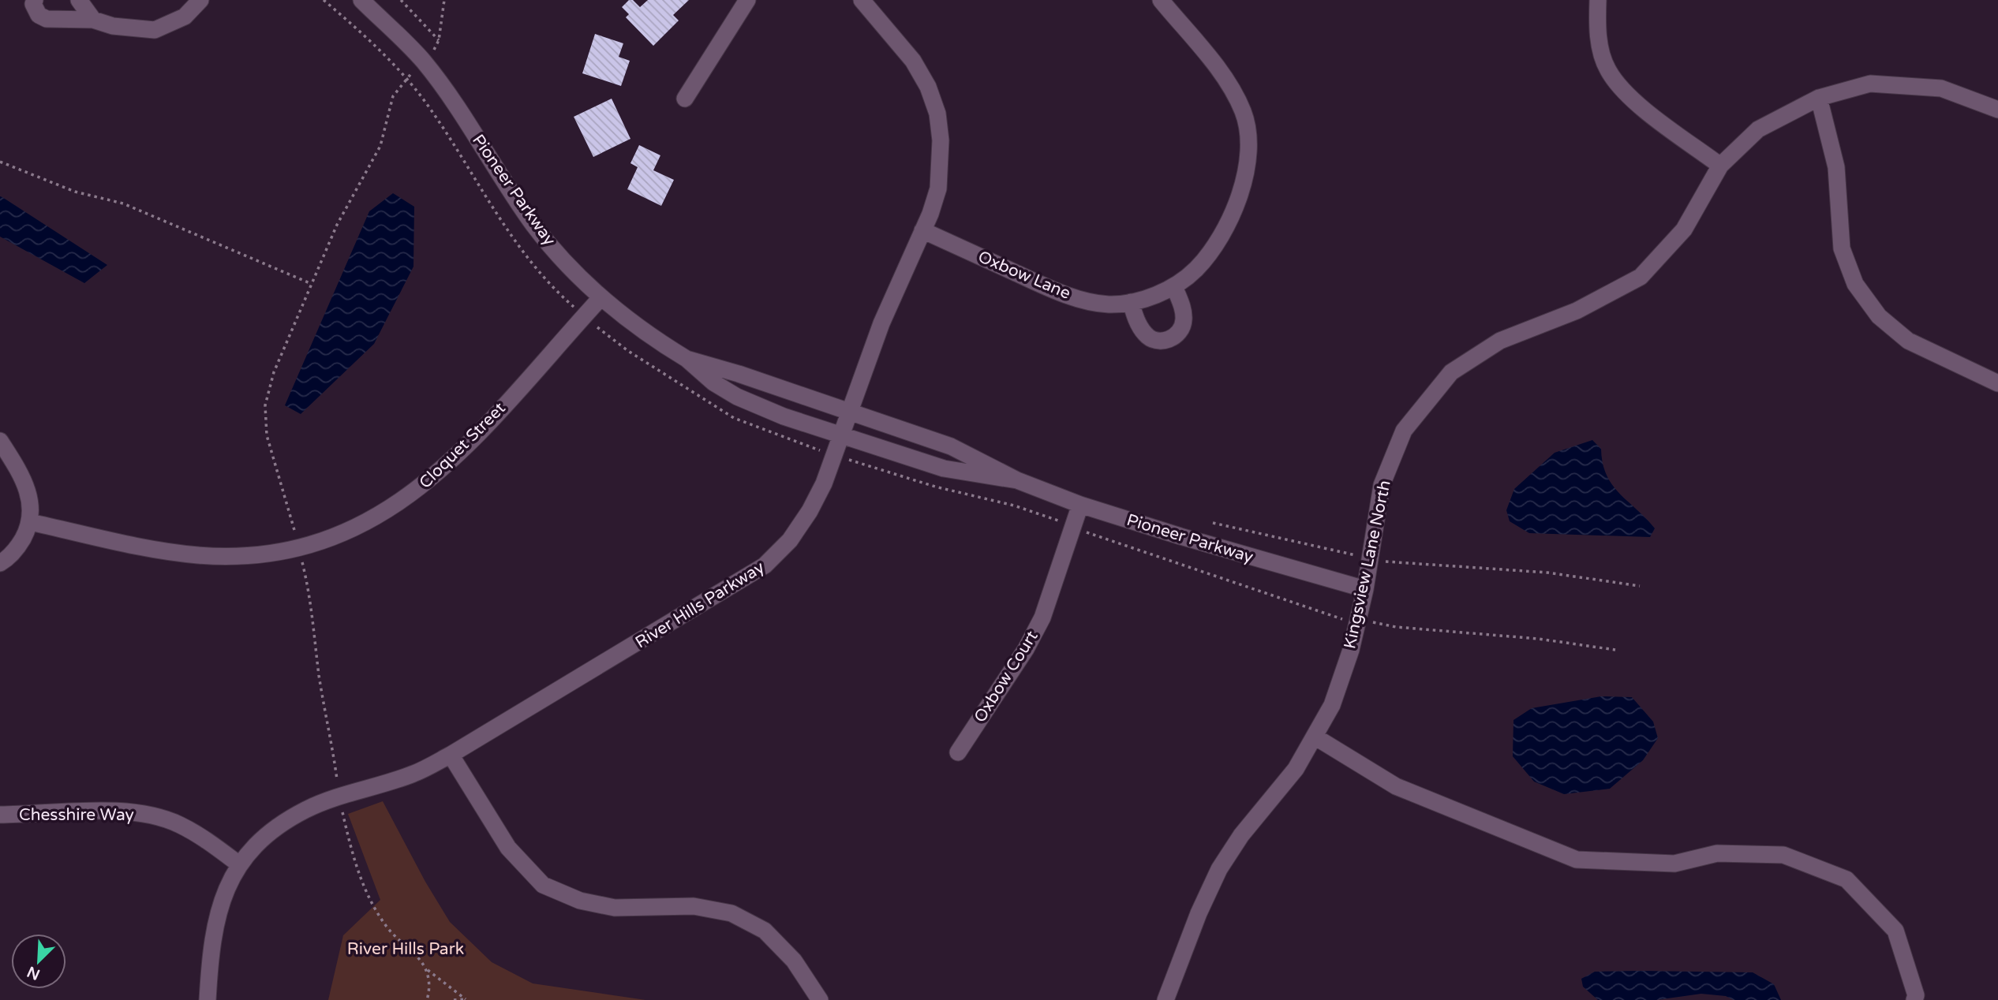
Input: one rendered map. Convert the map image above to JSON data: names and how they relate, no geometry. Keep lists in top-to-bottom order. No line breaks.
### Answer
{"streets":{"street":["Pioneer Parkway","Oxbow Lane","Cloquet Street","Kingsview Lane North","River Hills Parkway","Oxbow Court","Chesshire Way"]},"crossings":[["Pioneer Parkway","Cloquet Street"],["Pioneer Parkway","Kingsview Lane North"],["Pioneer Parkway","River Hills Parkway"],["Pioneer Parkway","Oxbow Court"],["Oxbow Lane","River Hills Parkway"],["River Hills Parkway","Chesshire Way"]],"parks":["River Hills Park"],"north":"bottom left"}
